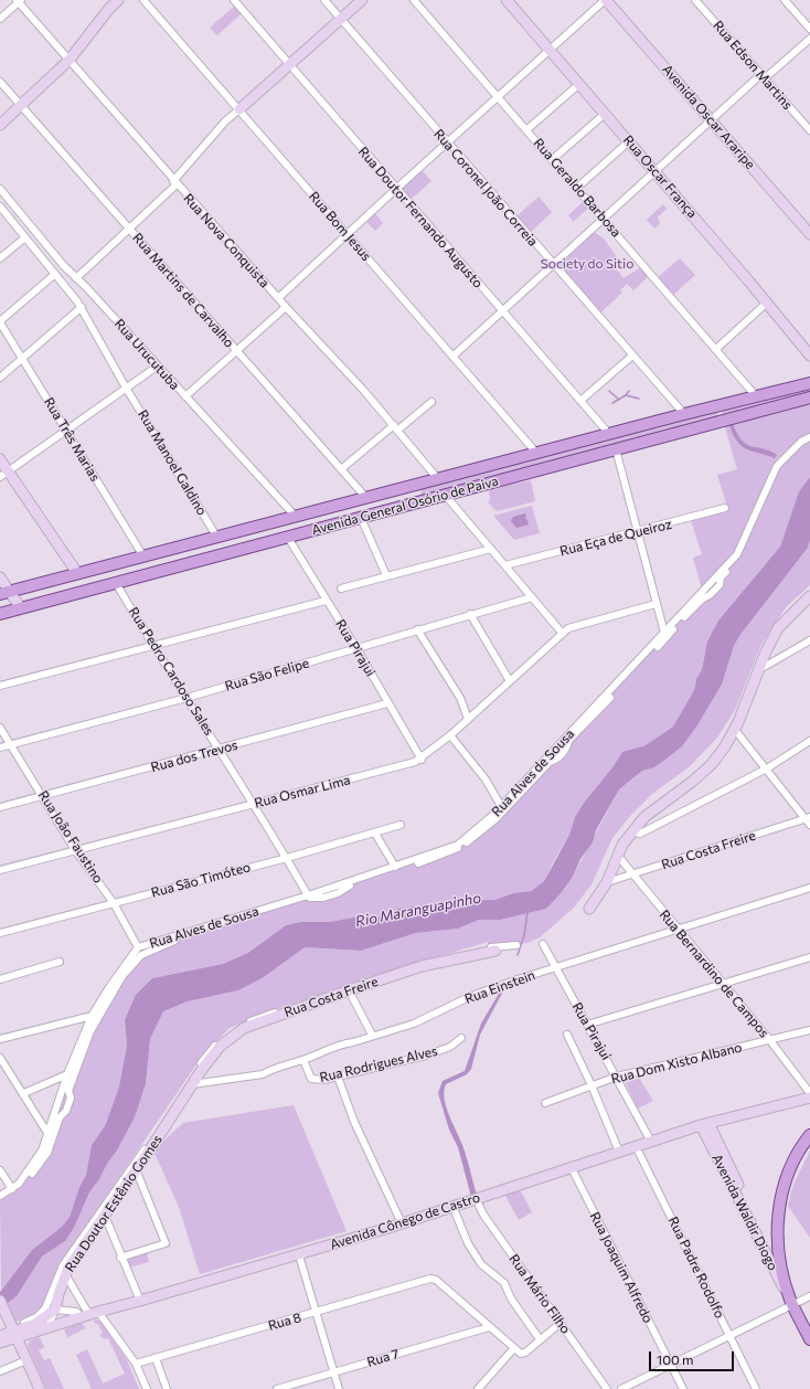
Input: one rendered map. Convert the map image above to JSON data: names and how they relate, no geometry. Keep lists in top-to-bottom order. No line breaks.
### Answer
{"streets":{"main road":["Avenida Oscar Araripe","Rua Oscar França","Avenida General Osório de Paiva","Rua Costa Freire","Rua Doutor Estênio Gomes","Avenida Waldir Diogo","Avenida Cônego de Castro"],"street":["Rua Edson Martins","Rua Coronel João Correia","Rua Geraldo Barbosa","Rua Doutor Fernando Augusto","Rua Bom Jesus","Rua Nova Conquista","Rua Martins de Carvalho","Rua Urucutuba","Rua Três Marias","Rua Manoel Galdino","Rua Eça de Queiroz","Rua Pirajui","Rua Pedro Cardoso Sales","Rua São Felipe","Rua dos Trevos","Rua Alves de Sousa","Rua Osmar Lima","Rua João Faustino","Rua São Timóteo","Rua Bernardino de Campos","Rua Einstein","Rua Dom Xisto Albano","Rua Rodrigues Alves","Rua Joaquim Alfredo","Rua Padre Rodolfo","Rua Mário Filho","Rua 8","Rua 7"]},"crossings":[["Rua Coronel João Correia","Avenida General Osório de Paiva"],["Rua Geraldo Barbosa","Avenida General Osório de Paiva"],["Rua Doutor Fernando Augusto","Avenida General Osório de Paiva"],["Rua Bom Jesus","Avenida General Osório de Paiva"],["Rua Nova Conquista","Avenida General Osório de Paiva"],["Rua Martins de Carvalho","Avenida General Osório de Paiva"],["Rua Urucutuba","Avenida General Osório de Paiva"],["Rua Três Marias","Avenida General Osório de Paiva"],["Rua Manoel Galdino","Avenida General Osório de Paiva"],["Avenida General Osório de Paiva","Rua Pirajui"],["Avenida General Osório de Paiva","Rua Pedro Cardoso Sales"],["Rua Pirajui","Rua São Felipe"],["Rua Pirajui","Rua dos Trevos"],["Rua Pirajui","Rua Osmar Lima"],["Rua Pirajui","Rua Einstein"],["Rua Pirajui","Rua Dom Xisto Albano"],["Rua Pirajui","Avenida Cônego de Castro"],["Rua Pedro Cardoso Sales","Rua São Felipe"],["Rua Pedro Cardoso Sales","Rua dos Trevos"],["Rua Pedro Cardoso Sales","Rua Alves de Sousa"],["Rua Pedro Cardoso Sales","Rua Osmar Lima"],["Rua Pedro Cardoso Sales","Rua São Timóteo"],["Rua São Felipe","Rua João Faustino"],["Rua dos Trevos","Rua João Faustino"],["Rua Alves de Sousa","Rua João Faustino"],["Rua Osmar Lima","Rua João Faustino"],["Rua João Faustino","Rua São Timóteo"],["Rua Costa Freire","Rua Bernardino de Campos"],["Rua Costa Freire","Rua Einstein"],["Rua Costa Freire","Rua Doutor Estênio Gomes"],["Rua Bernardino de Campos","Rua Einstein"],["Rua Bernardino de Campos","Rua Dom Xisto Albano"],["Rua Einstein","Rua Rodrigues Alves"],["Rua Einstein","Rua Doutor Estênio Gomes"],["Rua Doutor Estênio Gomes","Avenida Cônego de Castro"],["Avenida Waldir Diogo","Avenida Cônego de Castro"],["Avenida Cônego de Castro","Rua Joaquim Alfredo"],["Avenida Cônego de Castro","Rua Padre Rodolfo"],["Avenida Cônego de Castro","Rua Mário Filho"],["Rua 8","Rua 7"]],"water":["Rio Maranguapinho"],"parks":["Society do Sitio"],"scale_bar":"100 m"}
